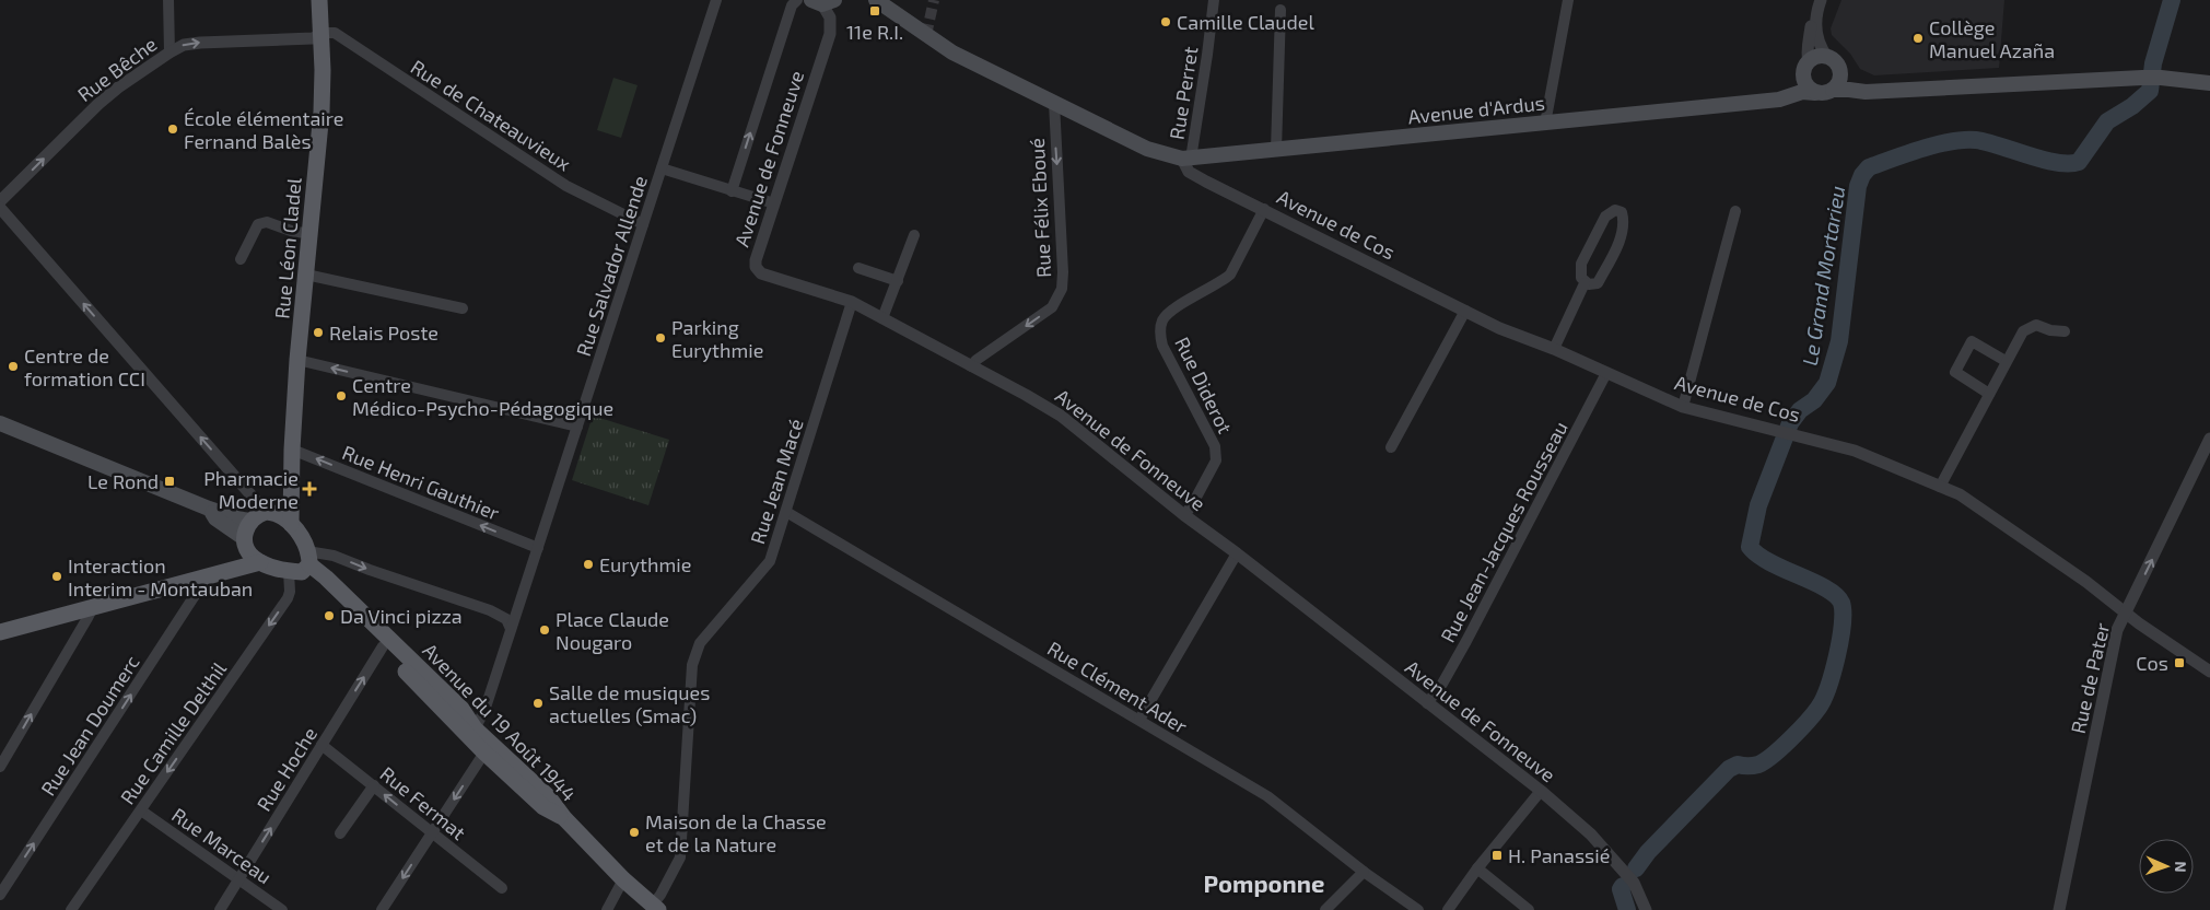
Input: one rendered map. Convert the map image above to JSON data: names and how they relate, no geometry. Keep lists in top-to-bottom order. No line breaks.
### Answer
{"streets":{"main road":["Avenue d'Ardus","Rue Léon Cladel","Avenue du 19 Août 1944"],"street":["Rue Bêche","Rue Perret","Rue de Chateauvieux","Avenue de Fonneuve","Rue Félix Eboué","Avenue de Cos","Rue Salvador Allende","Rue Diderot","Rue Jean Macé","Rue Henri Gauthier","Rue Jean-Jacques Rousseau","Rue de Pater","Rue Clément Ader","Rue Jean Doumerc","Rue Camille Delthil","Rue Hoche","Rue Fermat","Rue Marceau"]},"crossings":[["Rue Bêche","Rue de Chateauvieux"],["Rue Bêche","Rue Léon Cladel"],["Rue Perret","Avenue d'Ardus"],["Rue Perret","Avenue de Cos"],["Avenue d'Ardus","Avenue de Cos"],["Rue de Chateauvieux","Rue Léon Cladel"],["Rue de Chateauvieux","Rue Salvador Allende"],["Avenue de Fonneuve","Rue Félix Eboué"],["Avenue de Fonneuve","Rue Diderot"],["Avenue de Fonneuve","Rue Jean Macé"],["Avenue de Fonneuve","Rue Jean-Jacques Rousseau"],["Avenue de Cos","Rue Diderot"],["Avenue de Cos","Rue Jean-Jacques Rousseau"],["Avenue de Cos","Rue de Pater"],["Rue Léon Cladel","Rue Henri Gauthier"],["Rue Léon Cladel","Avenue du 19 Août 1944"],["Rue Léon Cladel","Rue Camille Delthil"],["Rue Salvador Allende","Rue Henri Gauthier"],["Rue Salvador Allende","Avenue du 19 Août 1944"],["Rue Jean Macé","Rue Clément Ader"],["Rue Jean Macé","Avenue du 19 Août 1944"],["Avenue du 19 Août 1944","Rue Camille Delthil"],["Avenue du 19 Août 1944","Rue Hoche"],["Rue Camille Delthil","Rue Marceau"],["Rue Hoche","Rue Fermat"],["Rue Hoche","Rue Marceau"]],"one_way":["Rue Bêche","Rue Félix Eboué","Rue de Pater","Rue Camille Delthil","Rue Hoche"],"districts":["Pomponne"],"water":["Le Grand Mortarieu"],"places":{"transit":["11e R.I.","Le Rond","Cos","H. Panassié"],"other":["Camille Claudel","Collège Manuel Azaña","École élémentaire Fernand Balès","Relais Poste","Parking Eurythmie","Centre de formation CCI","Centre Médico-Psycho-Pédagogique","Eurythmie","Interaction Interim - Montauban","Da Vinci pizza","Place Claude Nougaro","Salle de musiques actuelles (Smac)","Maison de la Chasse et de la Nature"],"health":["Pharmacie Moderne"]},"north":"right"}
